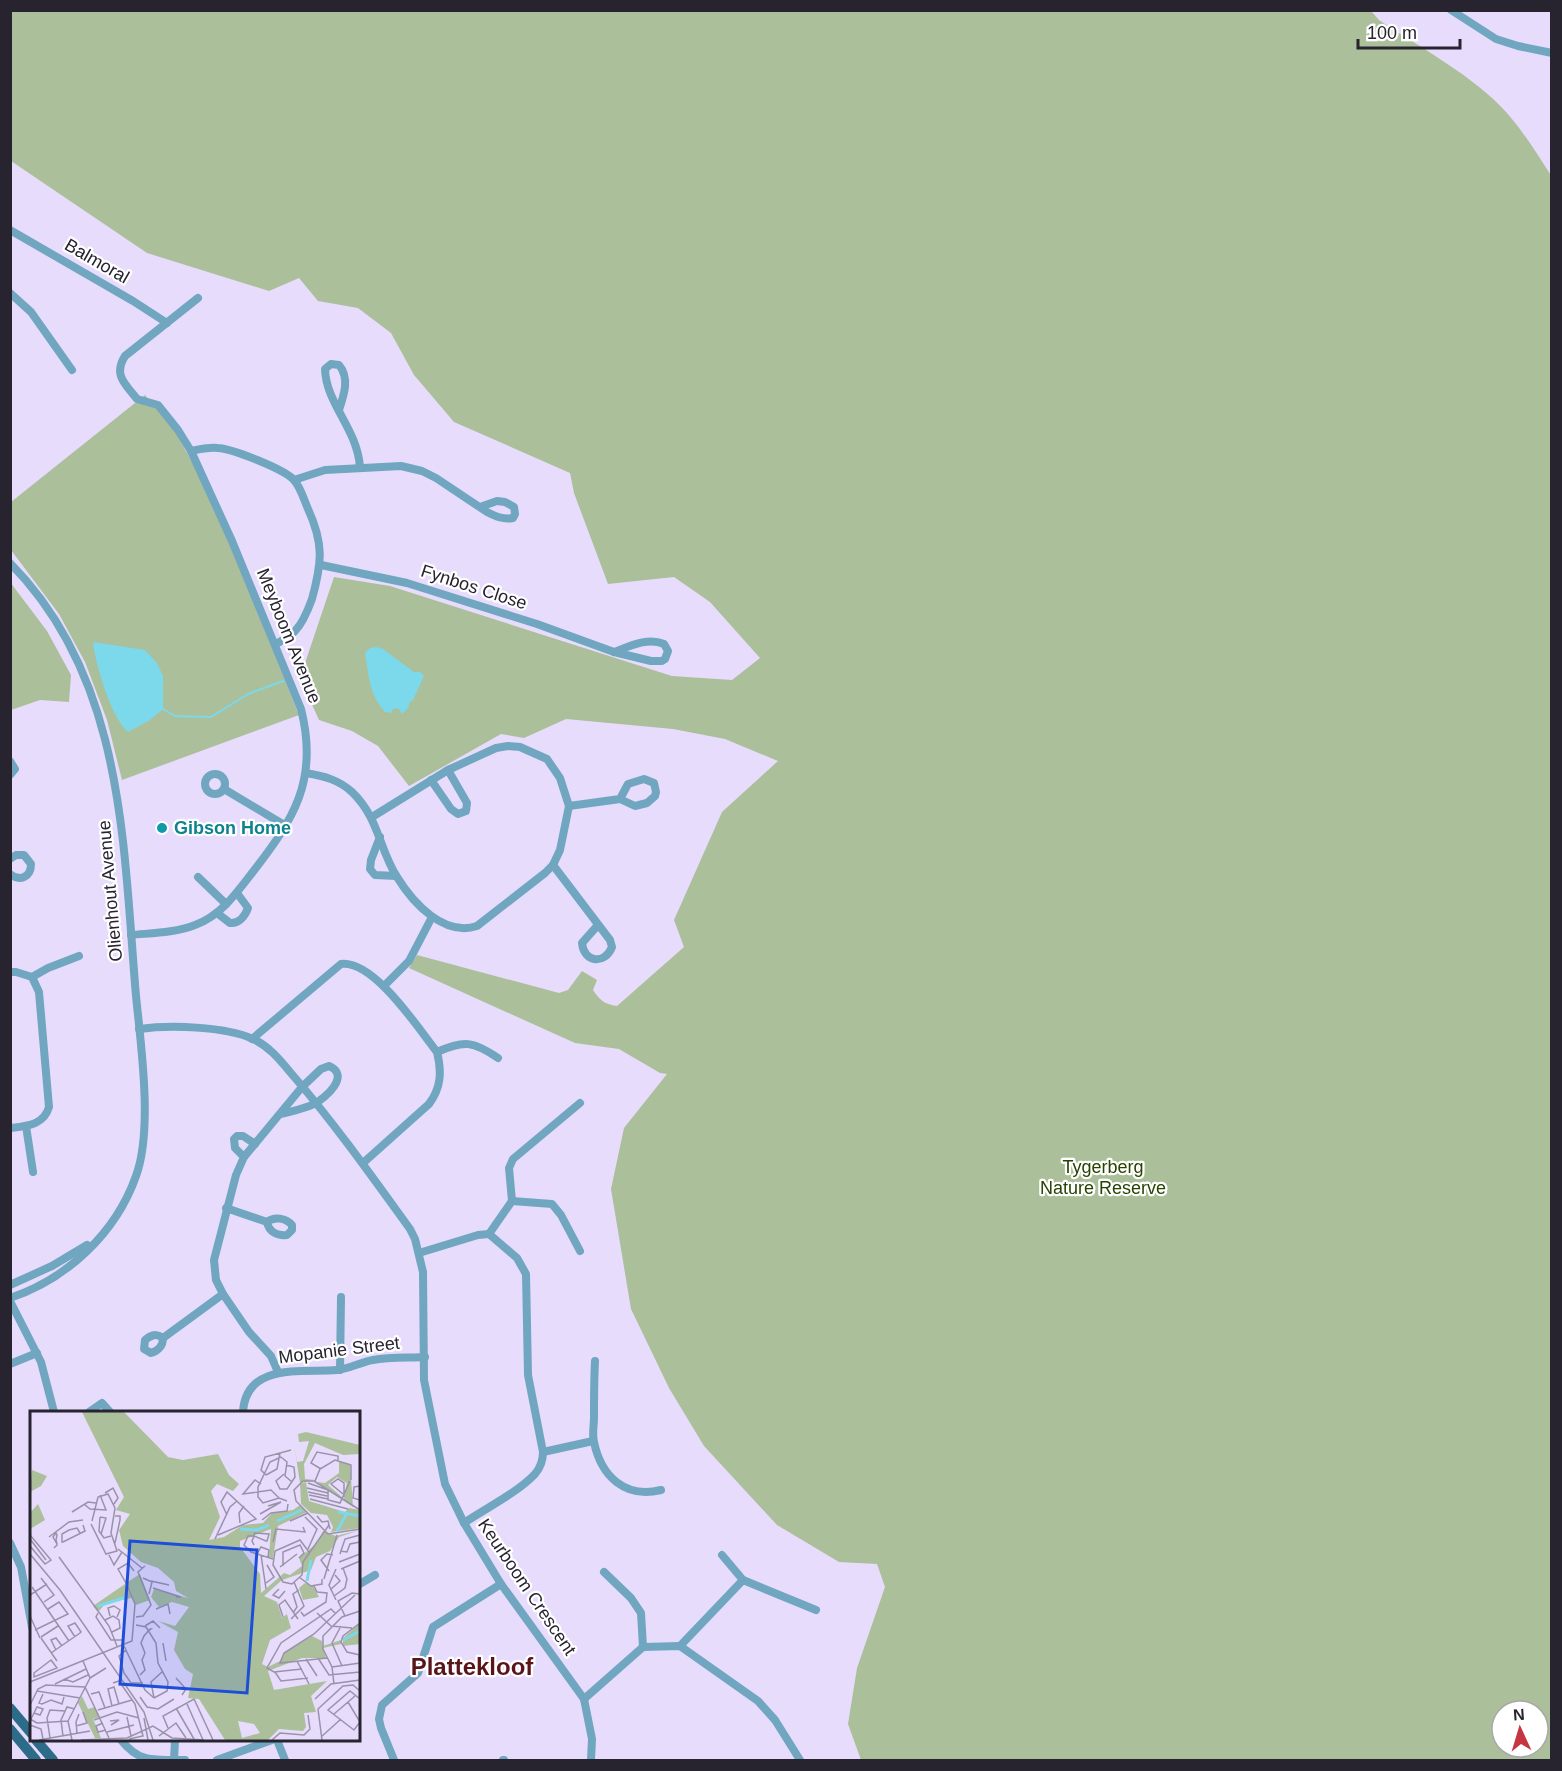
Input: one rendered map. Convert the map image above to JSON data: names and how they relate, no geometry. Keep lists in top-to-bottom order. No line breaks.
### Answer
{"streets":{"street":["Balmoral","Fynbos Close","Meyboom Avenue","Olienhout Avenue","Mopanie Street","Keurboom Crescent"]},"crossings":[["Balmoral","Meyboom Avenue"],["Meyboom Avenue","Olienhout Avenue"],["Olienhout Avenue","Keurboom Crescent"],["Mopanie Street","Keurboom Crescent"]],"districts":["Plattekloof"],"parks":["Tygerberg Nature Reserve"],"places":["Gibson Home"],"scale_bar":"100 m","north":"top"}
